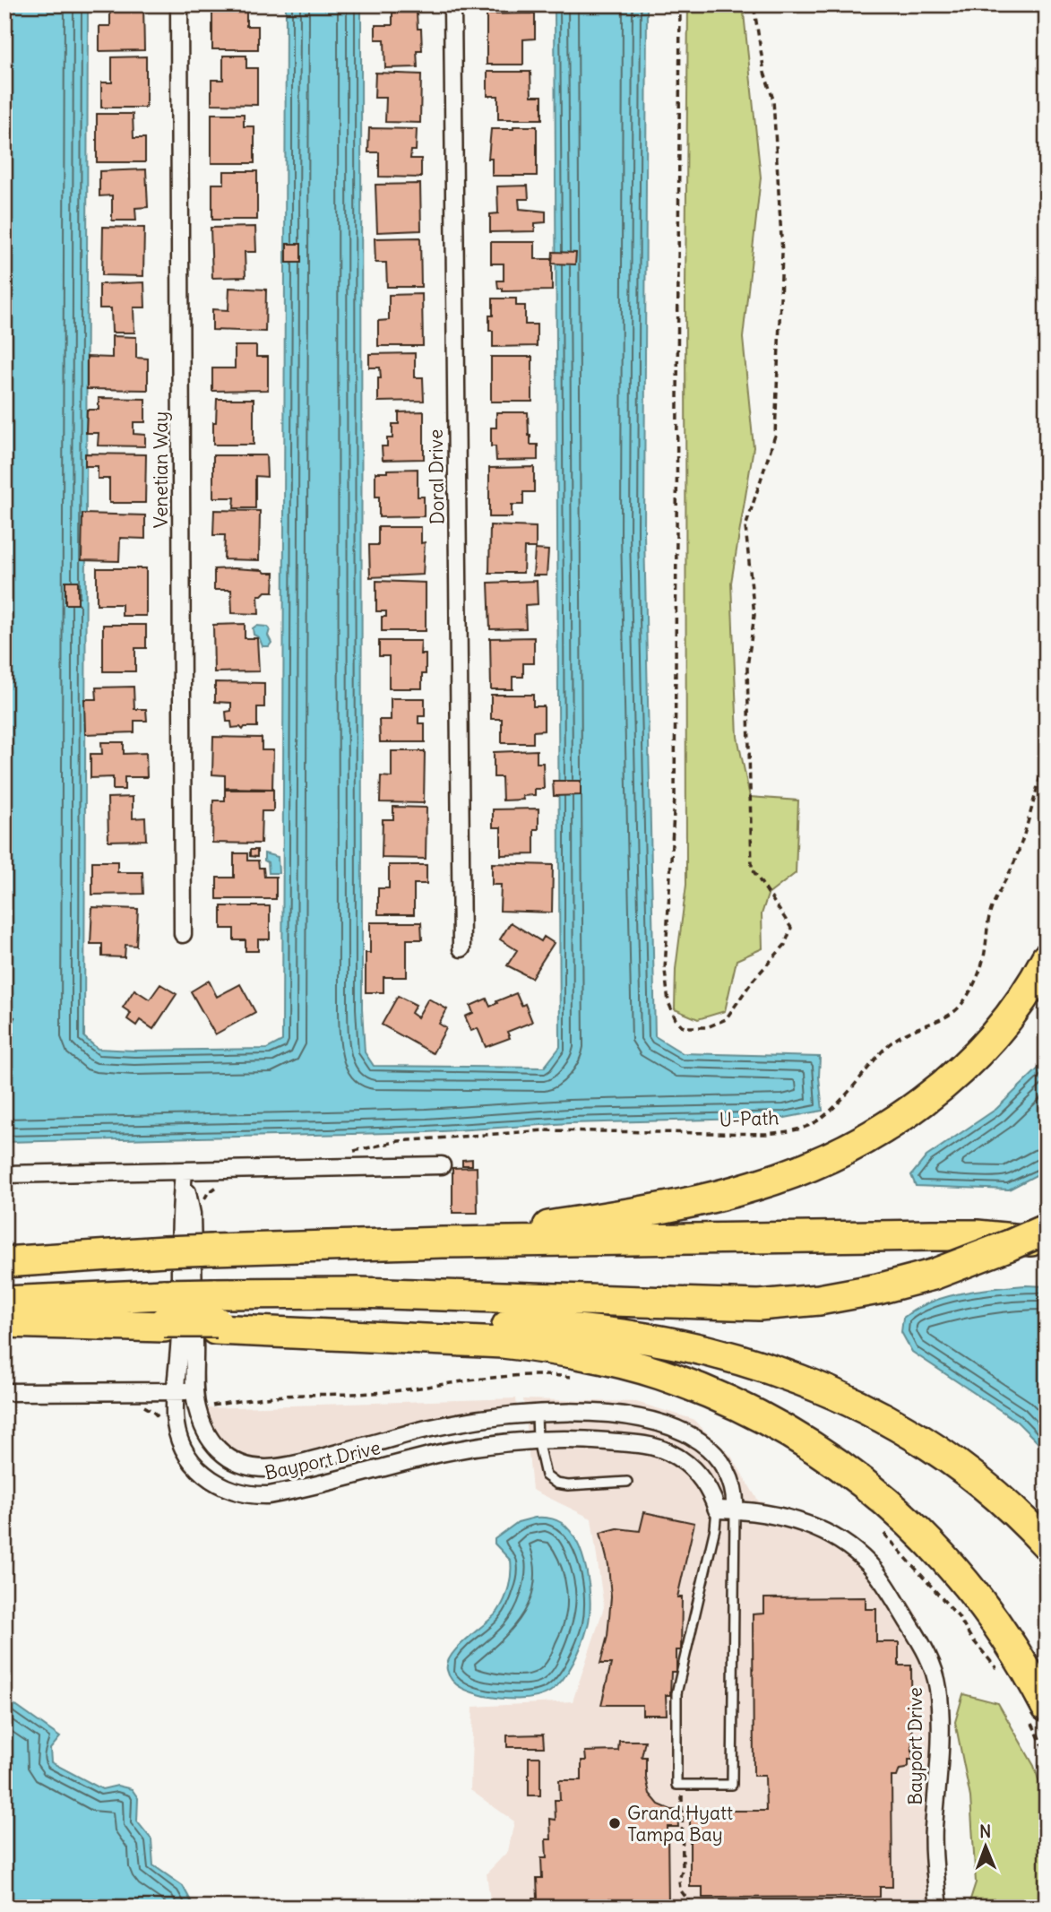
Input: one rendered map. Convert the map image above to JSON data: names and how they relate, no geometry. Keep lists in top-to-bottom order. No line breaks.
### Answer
{"streets":{"street":["Venetian Way","Doral Drive","Bayport Drive"],"path":["U-Path"]},"places":["Grand Hyatt Tampa Bay"],"north":"top"}
